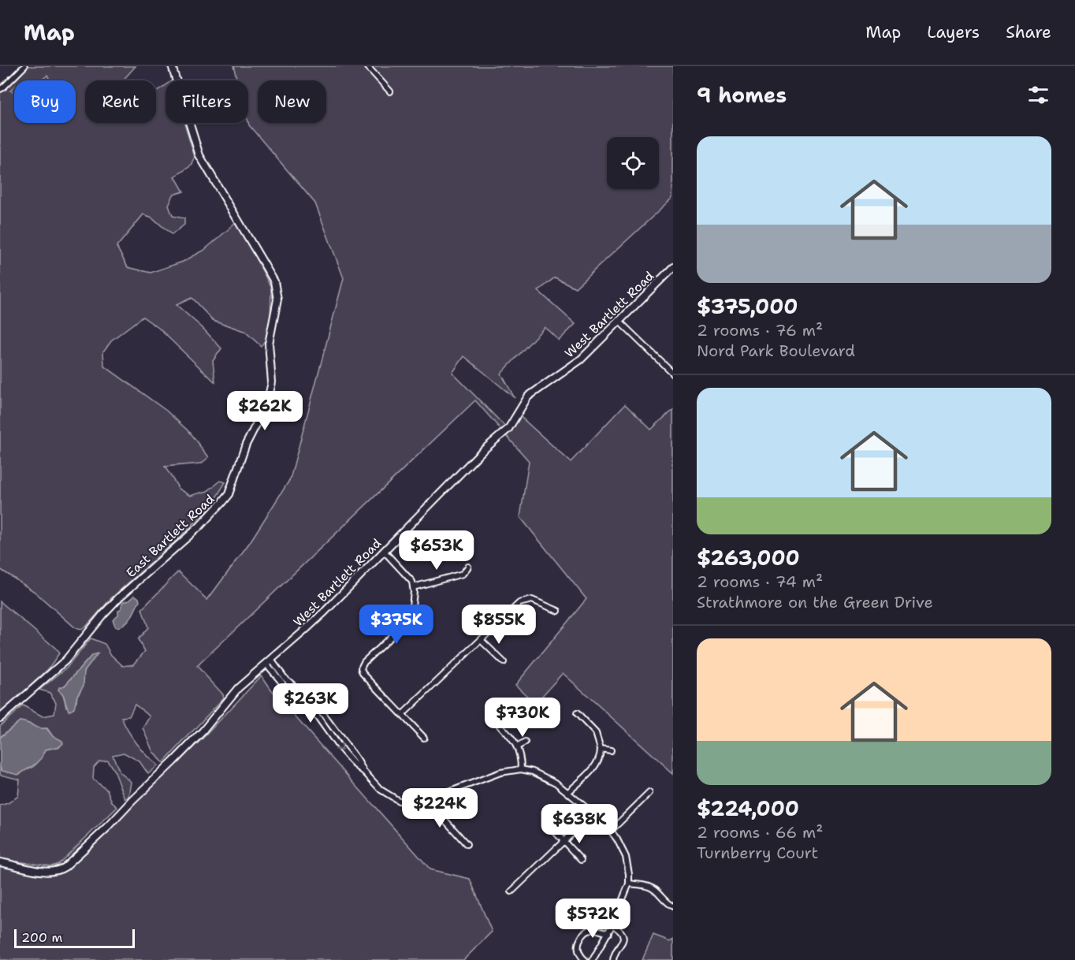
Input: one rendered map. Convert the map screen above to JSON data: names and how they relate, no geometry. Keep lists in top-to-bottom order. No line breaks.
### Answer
{"streets":{"street":["West Bartlett Road","East Bartlett Road"]},"scale_bar":"200 m","page":{"header":"Map","nav":["Map","Layers","Share"],"heading":"9 homes","chip":["Buy","Rent","Filters","New"],"list":[{"name":"$375,000","note":"2 rooms · 76 m² · Nord Park Boulevard"},{"name":"$263,000","note":"2 rooms · 74 m² · Strathmore on the Green Drive"},{"name":"$224,000","note":"2 rooms · 66 m² · Turnberry Court"}],"price":["$262K","$653K","$375K","$855K","$263K","$730K","$224K","$638K","$572K"],"scale":"200 m"}}
